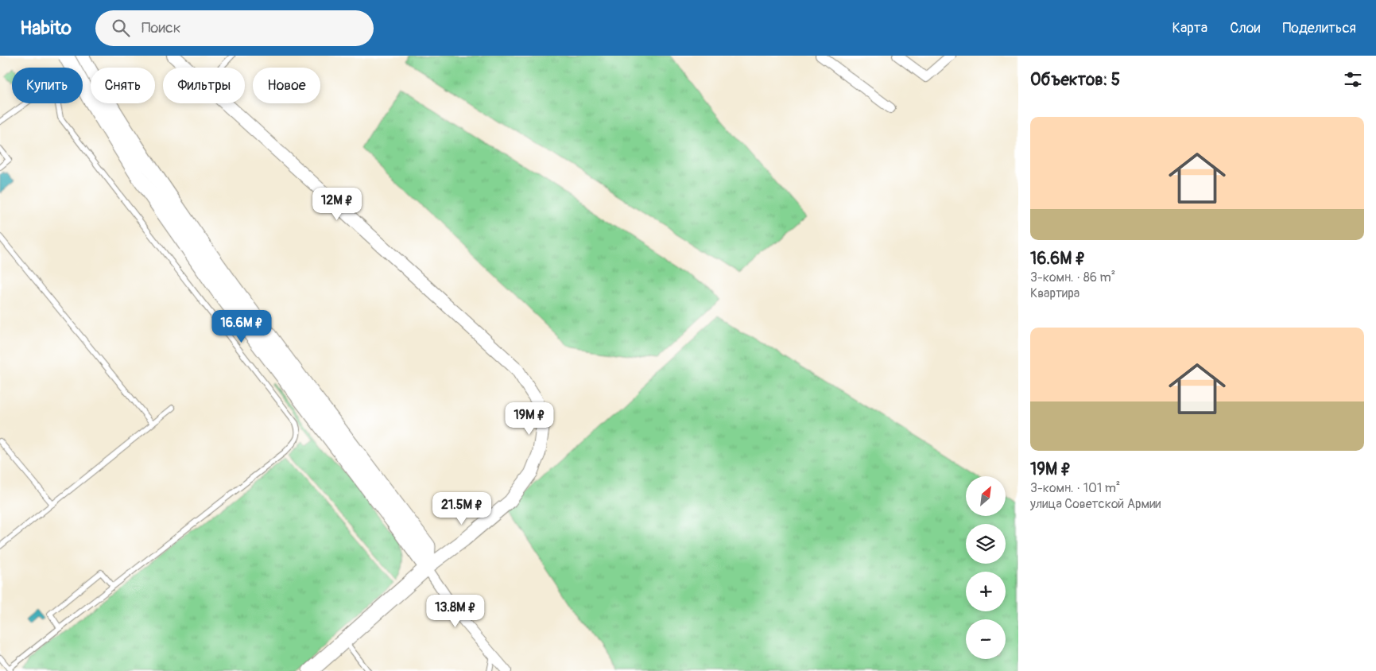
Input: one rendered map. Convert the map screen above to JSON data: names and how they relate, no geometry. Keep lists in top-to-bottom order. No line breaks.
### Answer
{"north":"top right","page":{"header":"Habito","search":"Поиск","nav":["Карта","Слои","Поделиться"],"heading":"Объектов: 5","chip":["Купить","Снять","Фильтры","Новое"],"list":[{"name":"16.6M ₽","note":"3-комн. · 86 m² · Квартира"},{"name":"19M ₽","note":"3-комн. · 101 m² · улица Советской Армии"}],"price":["12M ₽","16.6M ₽","19M ₽","21.5M ₽","13.8M ₽"],"map_buttons":["+","−"]}}
